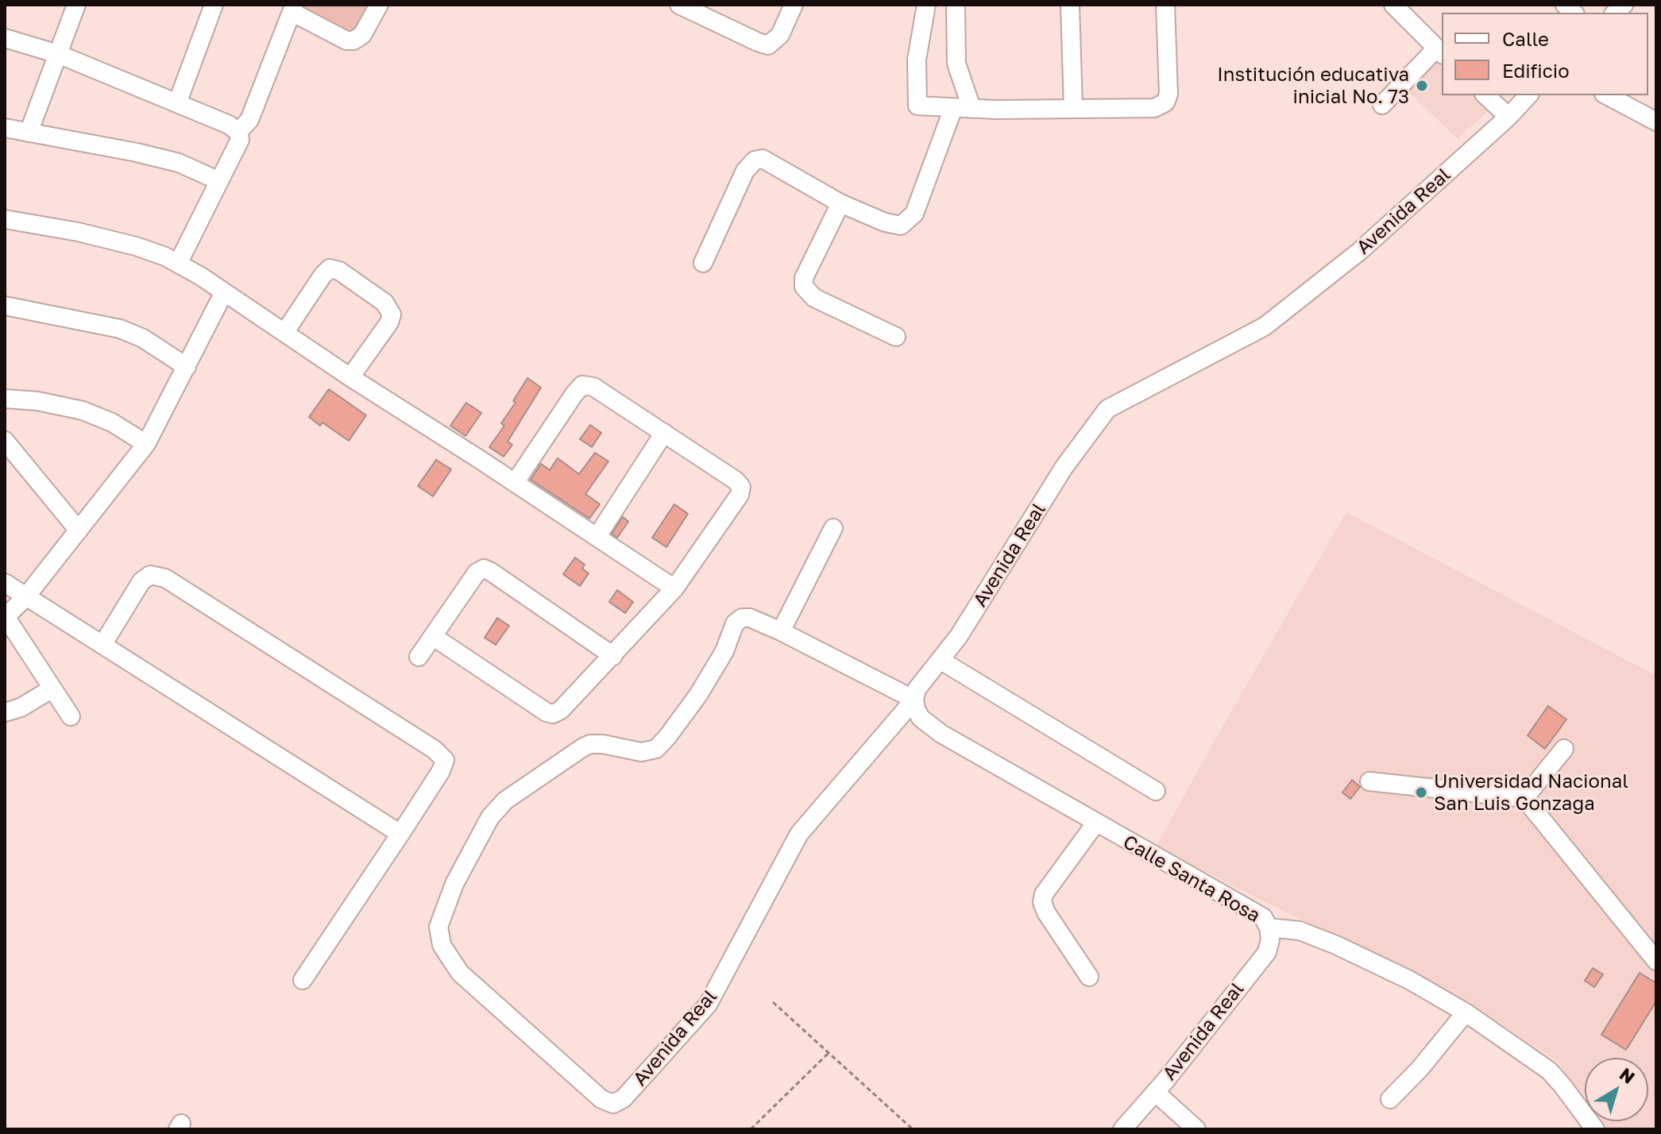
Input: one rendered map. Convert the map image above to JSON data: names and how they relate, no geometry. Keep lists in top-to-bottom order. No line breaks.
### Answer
{"streets":{"street":["Avenida Real","Calle Santa Rosa"]},"crossings":[["Avenida Real","Calle Santa Rosa"]],"places":["Institución educativa inicial No. 73","Universidad Nacional San Luis Gonzaga"],"legend":["Calle","Edificio"],"north":"top right"}
